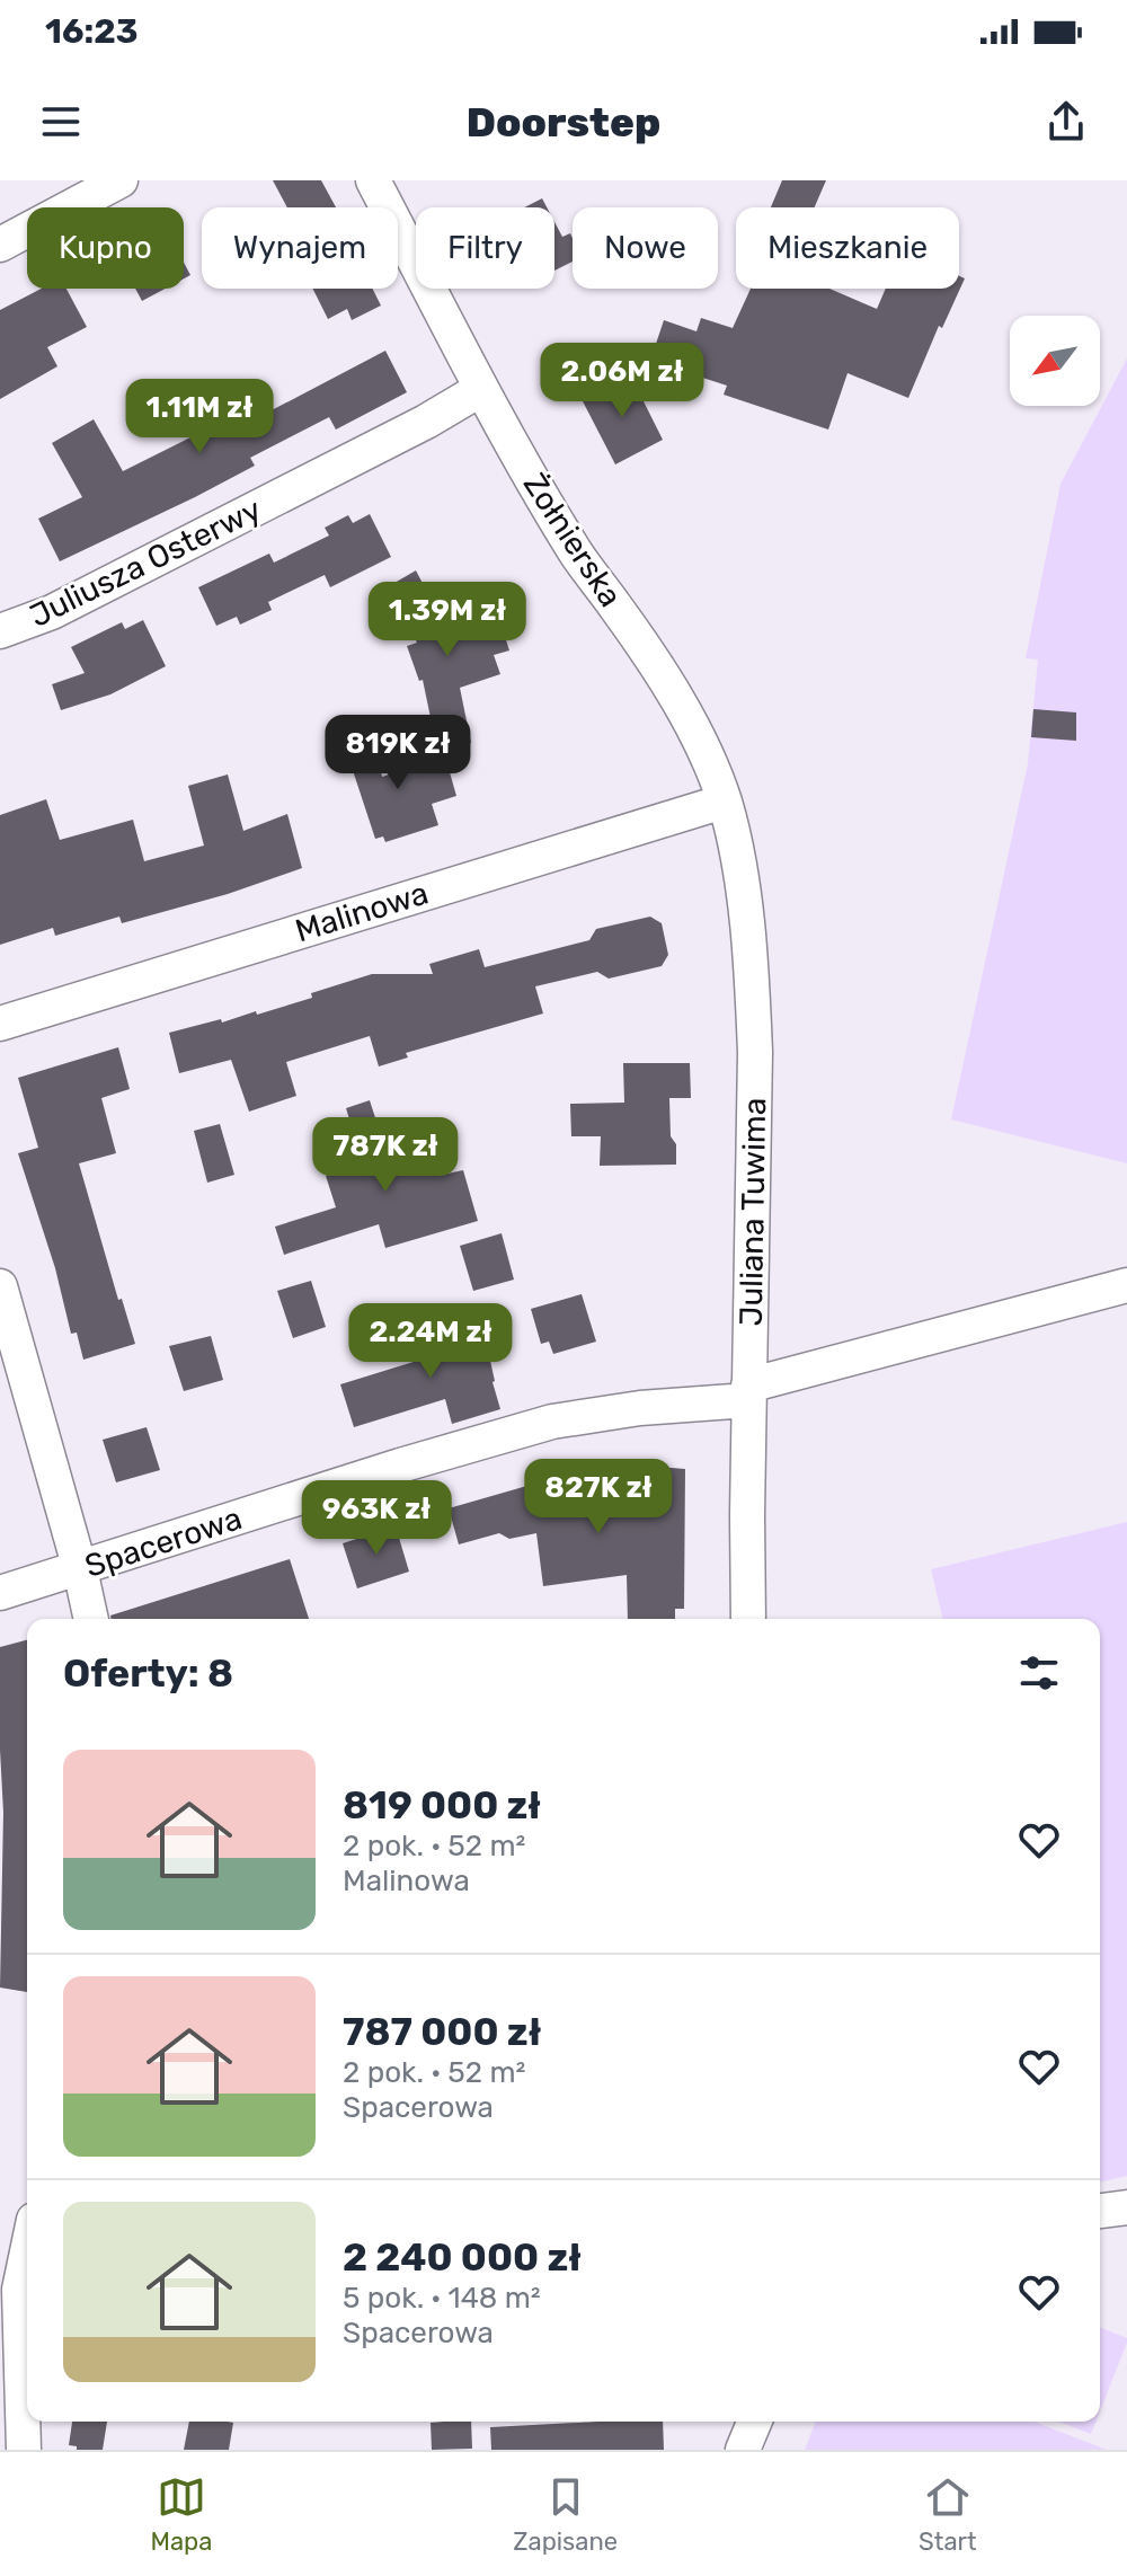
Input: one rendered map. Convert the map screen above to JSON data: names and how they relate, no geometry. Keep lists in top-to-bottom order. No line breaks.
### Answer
{"streets":{"street":["Żołnierska","Juliusza Osterwy","Malinowa","Juliana Tuwima","Spacerowa"]},"crossings":[["Żołnierska","Juliusza Osterwy"],["Żołnierska","Malinowa"],["Żołnierska","Juliana Tuwima"],["Malinowa","Juliana Tuwima"],["Juliana Tuwima","Spacerowa"]],"north":"bottom left","page":{"status":"16:23","header":"Doorstep","chip":["Kupno","Wynajem","Filtry","Nowe","Mieszkanie"],"price":["2.06M zł","1.11M zł","1.39M zł","819K zł","787K zł","2.24M zł","827K zł","963K zł"],"heading":"Oferty: 8","list":[{"name":"819 000 zł","note":"2 pok. · 52 m² · Malinowa"},{"name":"787 000 zł","note":"2 pok. · 52 m² · Spacerowa"},{"name":"2 240 000 zł","note":"5 pok. · 148 m² · Spacerowa"}],"tabs":["Mapa","Zapisane","Start"]}}
